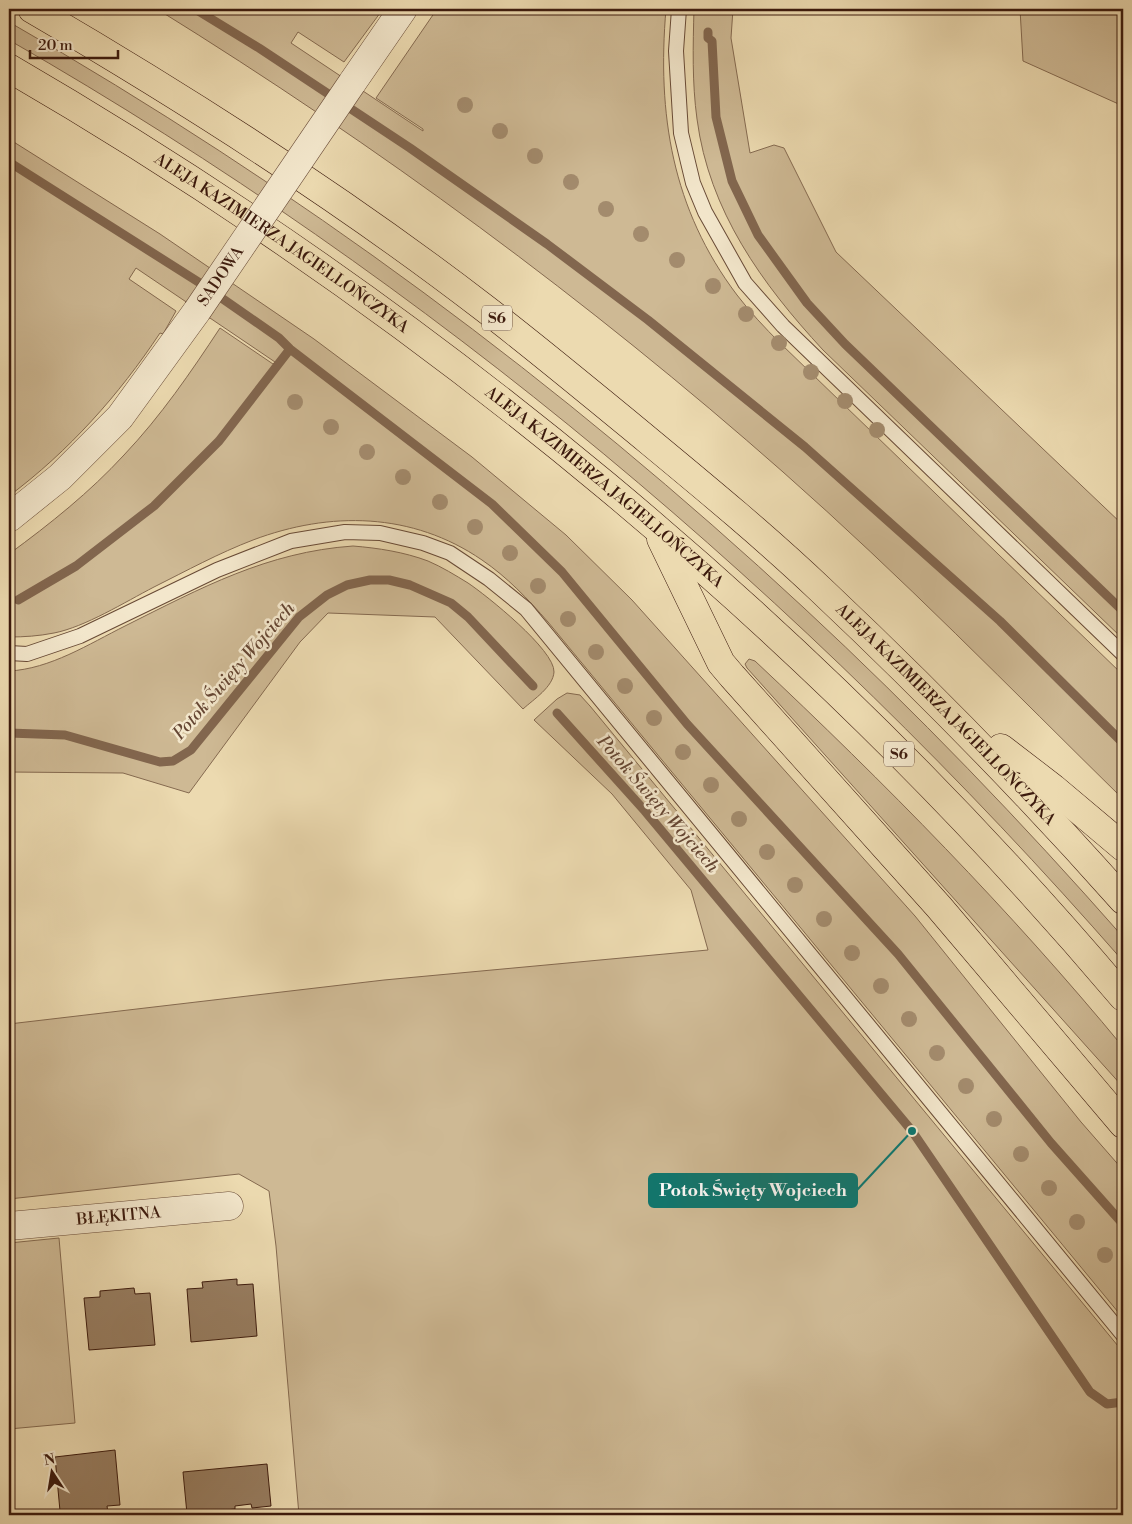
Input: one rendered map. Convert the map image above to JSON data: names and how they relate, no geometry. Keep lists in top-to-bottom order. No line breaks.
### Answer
{"streets":{"highway":["ALEJA KAZIMIERZA JAGIELLOŃCZYKA","S6"],"street":["SADOWA","BŁĘKITNA"]},"water":["Potok Święty Wojciech"],"places":["Potok Święty Wojciech"],"scale_bar":"20 m","north":"top"}
